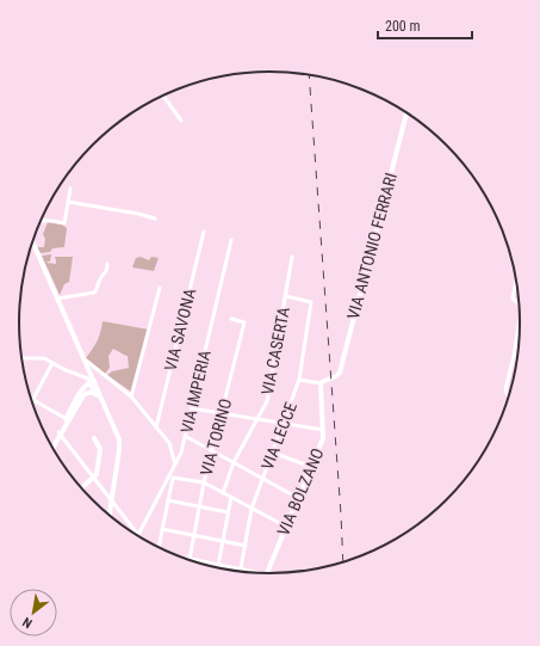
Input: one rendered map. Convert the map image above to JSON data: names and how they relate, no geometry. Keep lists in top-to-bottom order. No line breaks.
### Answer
{"streets":{"street":["VIA ANTONIO FERRARI","VIA SAVONA","VIA CASERTA","VIA IMPERIA","VIA LECCE","VIA TORINO","VIA BOLZANO"]},"crossings":[["VIA ANTONIO FERRARI","VIA BOLZANO"],["VIA CASERTA","VIA LECCE"]],"scale_bar":"200 m","north":"bottom left"}
